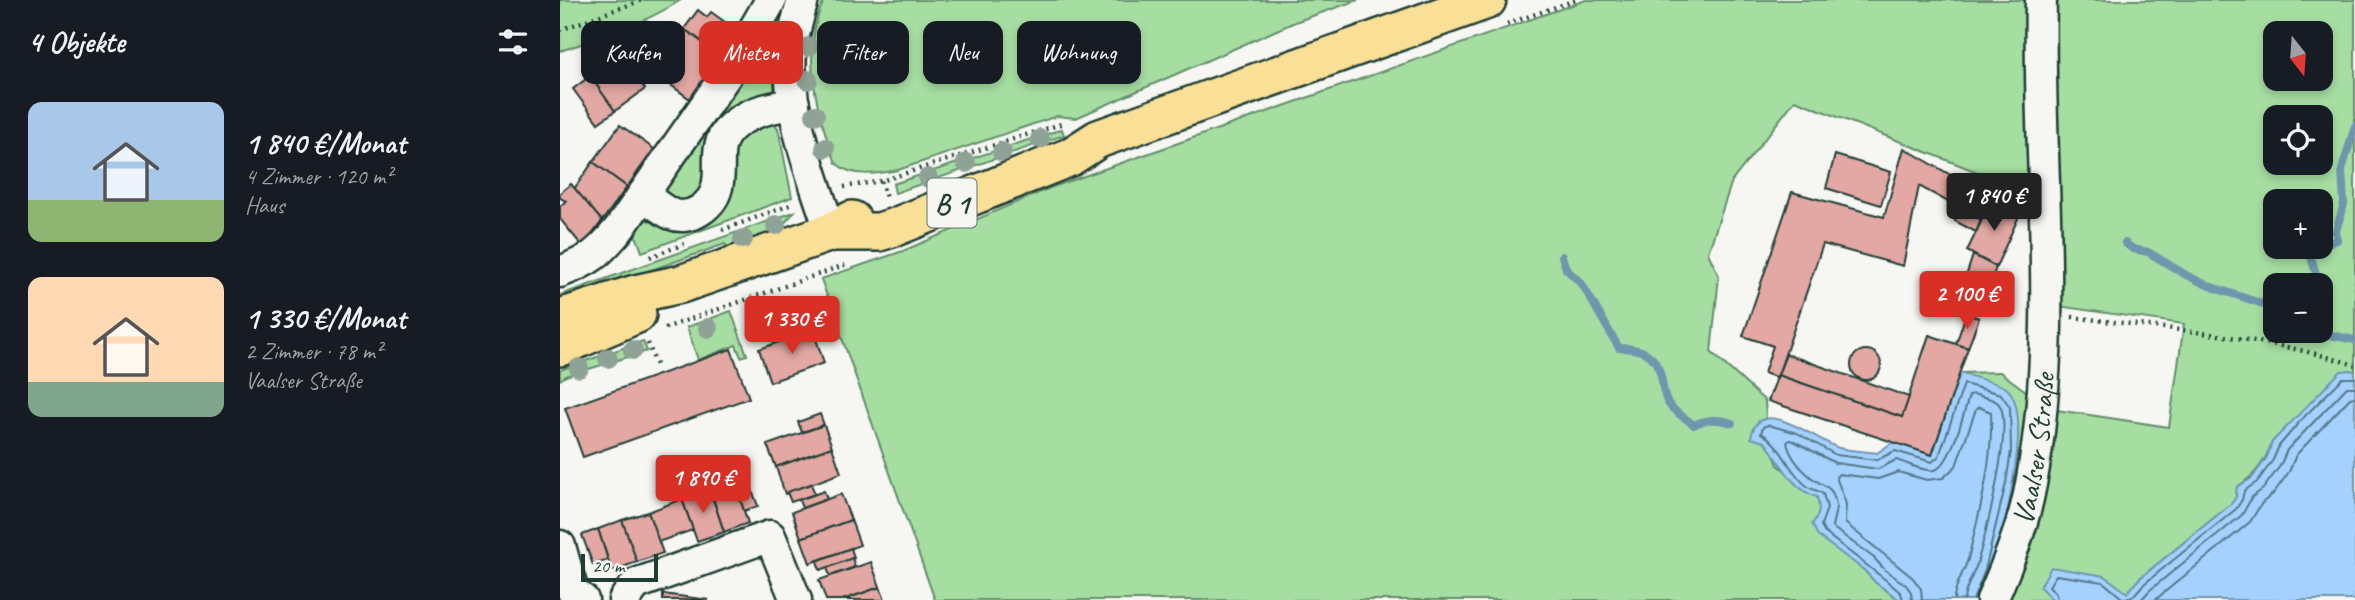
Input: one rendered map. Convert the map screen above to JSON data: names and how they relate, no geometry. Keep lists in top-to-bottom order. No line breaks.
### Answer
{"streets":{"main road":["B 1"],"street":["Vaalser Straße"]},"scale_bar":"20 m","north":"bottom","page":{"heading":"4 Objekte","map_buttons":["+","−"],"chip":["Kaufen","Mieten","Filter","Neu","Wohnung"],"list":[{"name":"1 840 €/Monat","note":"4 Zimmer · 120 m² · Haus"},{"name":"1 330 €/Monat","note":"2 Zimmer · 78 m² · Vaalser Straße"}],"price":["1 840 €","2 100 €","1 330 €","1 890 €"],"scale":"20 m"}}
